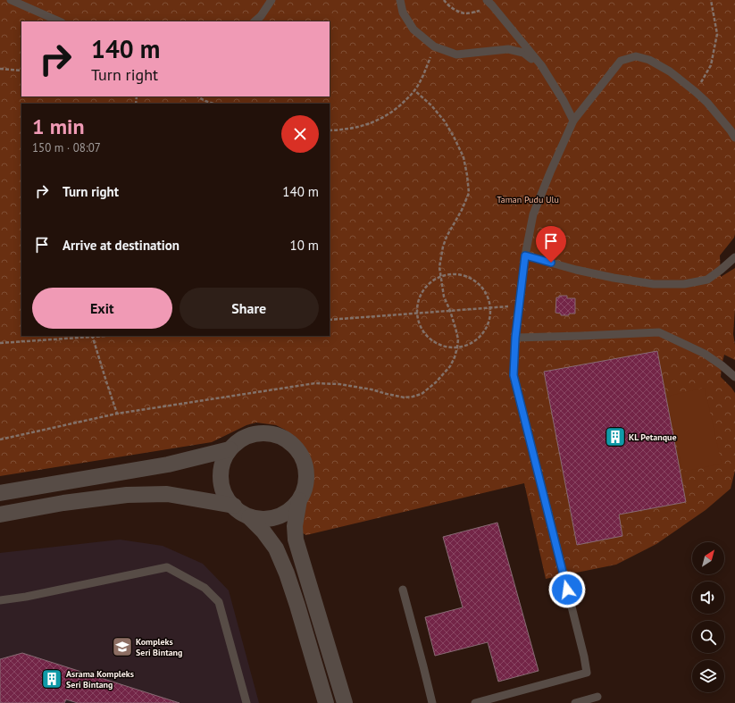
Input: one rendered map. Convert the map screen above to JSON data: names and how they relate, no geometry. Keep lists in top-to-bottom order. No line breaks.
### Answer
{"parks":["Taman Pudu Ulu"],"places":{"building":["KL Petanque","Asrama Kompleks Seri Bintang"],"school or university":["Kompleks Seri Bintang"]},"north":"top right","page":{"turn":["140 m","Turn right"],"heading":["1 min","150 m · 08:07"],"list":[{"name":"Turn right","value":"140 m"},{"name":"Arrive at destination","value":"10 m"}],"buttons":["Exit","Share"]}}
